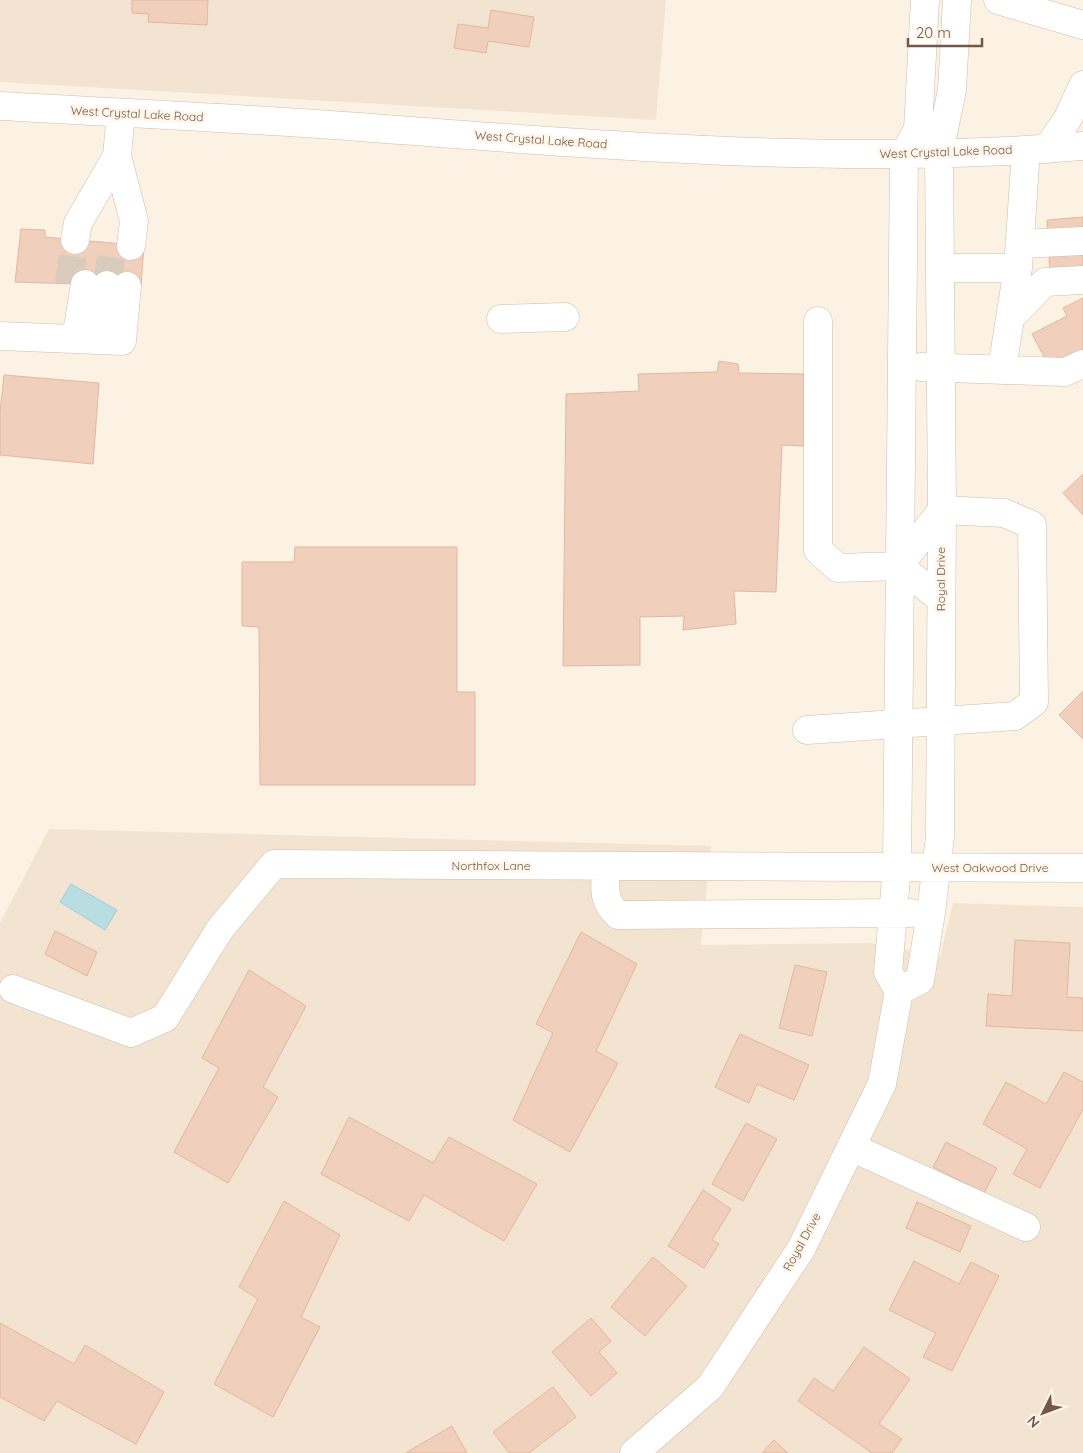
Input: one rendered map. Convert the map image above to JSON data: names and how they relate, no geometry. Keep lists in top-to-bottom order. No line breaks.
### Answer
{"streets":{"street":["West Crystal Lake Road","Royal Drive","Northfox Lane","West Oakwood Drive"]},"crossings":[["West Crystal Lake Road","Royal Drive"],["Royal Drive","West Oakwood Drive"],["Northfox Lane","West Oakwood Drive"]],"scale_bar":"20 m","north":"bottom left"}
